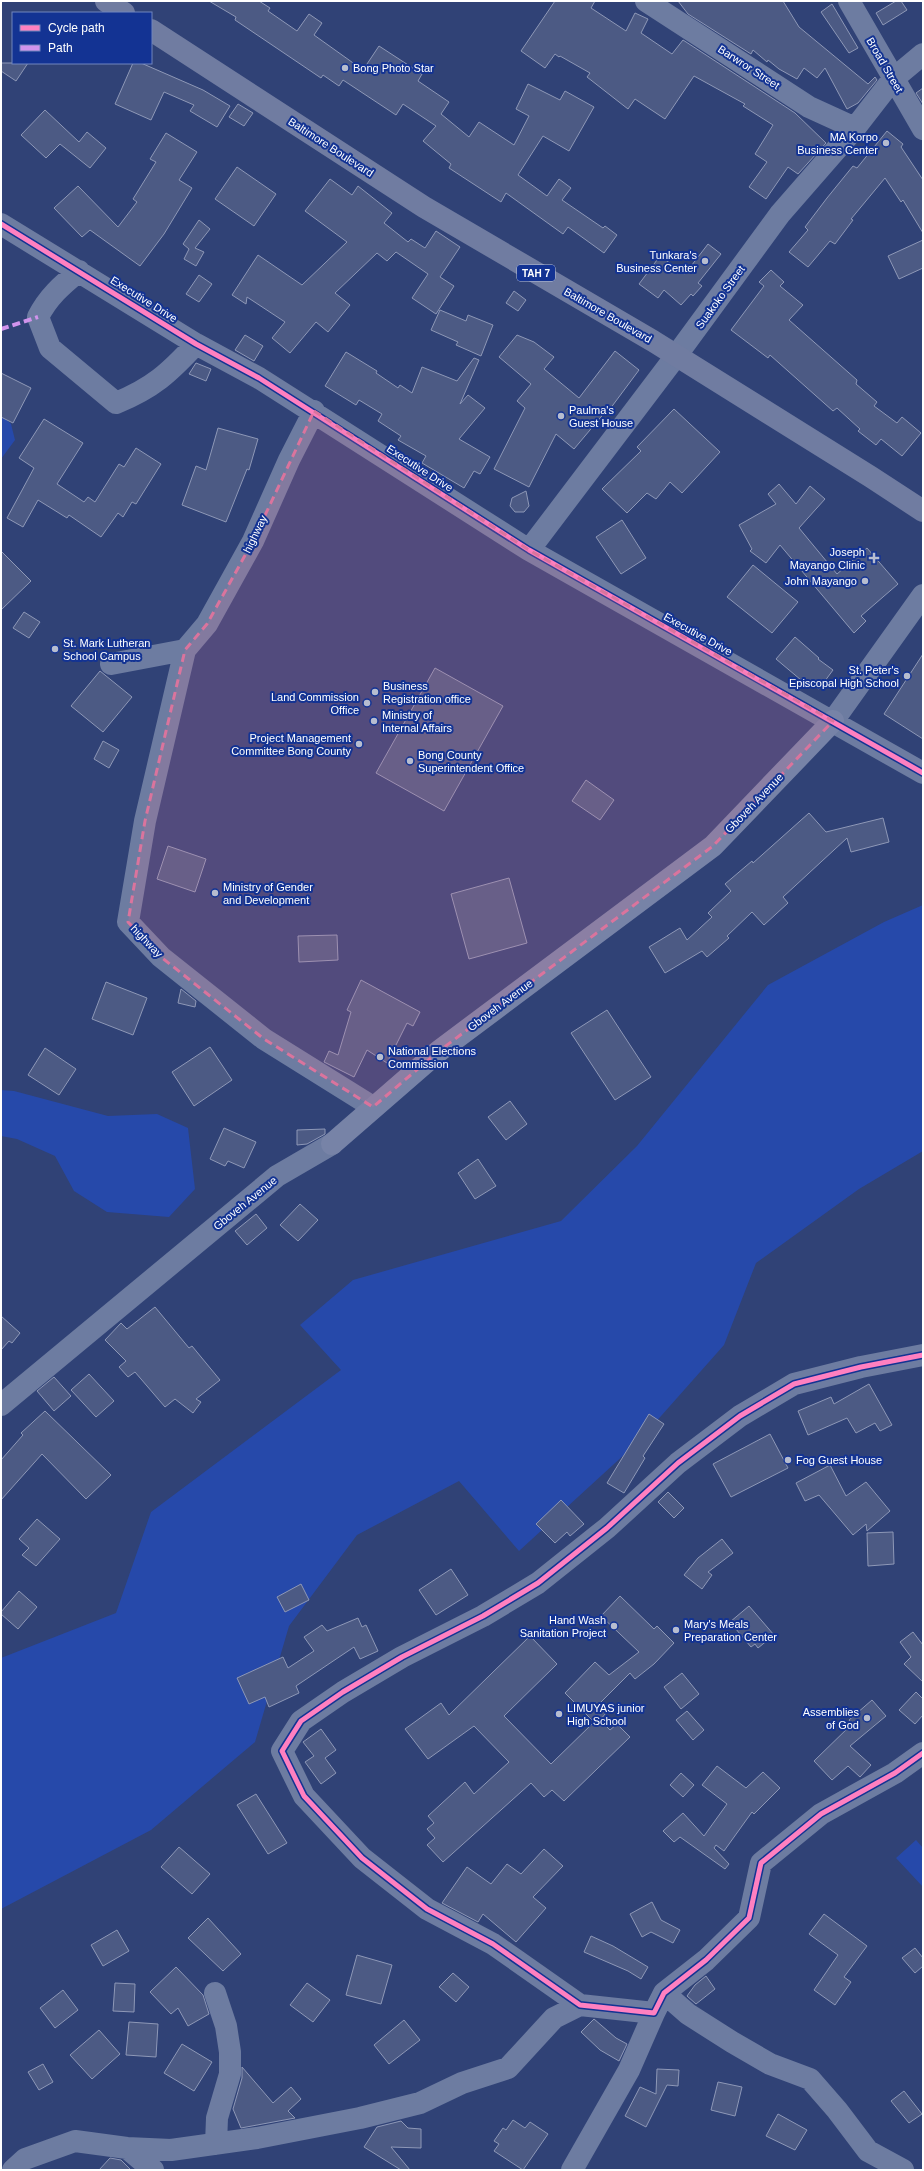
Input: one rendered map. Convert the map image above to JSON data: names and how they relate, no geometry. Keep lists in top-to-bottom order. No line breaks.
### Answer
{"streets":{"highway":["Baltimore Boulevard","TAH 7"],"main road":["Gboveh Avenue"],"street":["Broad Street","Barwror Street","Suakoko Street","Executive Drive","highway"]},"crossings":[["Broad Street","Suakoko Street"],["Barwror Street","Suakoko Street"],["Baltimore Boulevard","Suakoko Street"],["Suakoko Street","Executive Drive"],["Executive Drive","highway"],["Executive Drive","Gboveh Avenue"],["highway","Gboveh Avenue"]],"places":{"other":["Bong Photo Star","MA Korpo Business Center","Tunkara's Business Center","Paulma's Guest House","John Mayango","St. Mark Lutheran School Campus","St. Peter's Episcopal High School","Business Registration office","Land Commission Office","Ministry of Internal Affairs","Project Management Committee Bong County","Bong County Superintendent Office","Ministry of Gender and Development","National Elections Commission","Fog Guest House","Hand Wash Sanitation Project","Mary's Meals Preparation Center","LIMUYAS junior High School","Assemblies of God"],"health":["Joseph Mayango Clinic"]},"legend":["Cycle path","Path"]}
